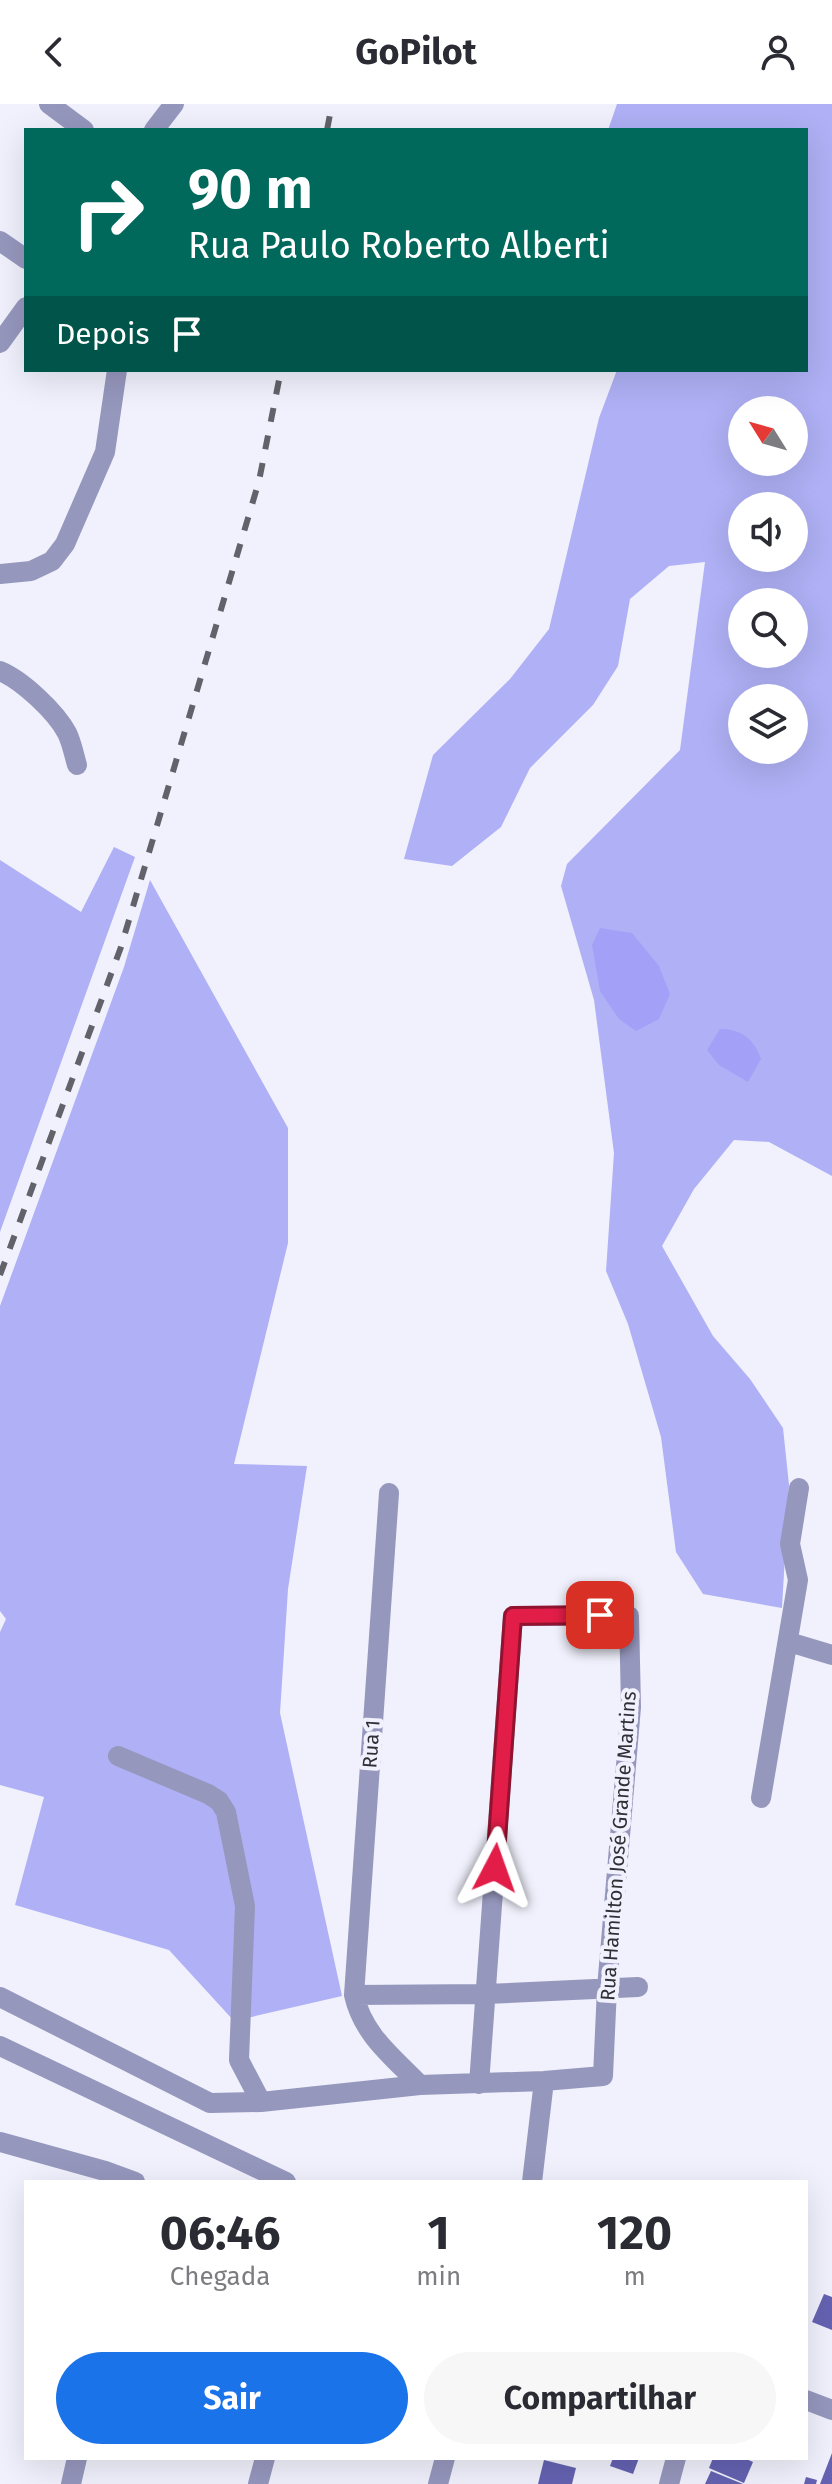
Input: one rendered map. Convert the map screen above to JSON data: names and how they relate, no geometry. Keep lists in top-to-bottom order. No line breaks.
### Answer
{"streets":{"street":["Rua 1","Rua Hamilton José Grande Martins"]},"north":"top left","page":{"header":"GoPilot","turn":["90 m","Rua Paulo Roberto Alberti"],"then":"Depois","eta":["06:46","Chegada","1","min","120","m"],"buttons":["Sair","Compartilhar"]}}
